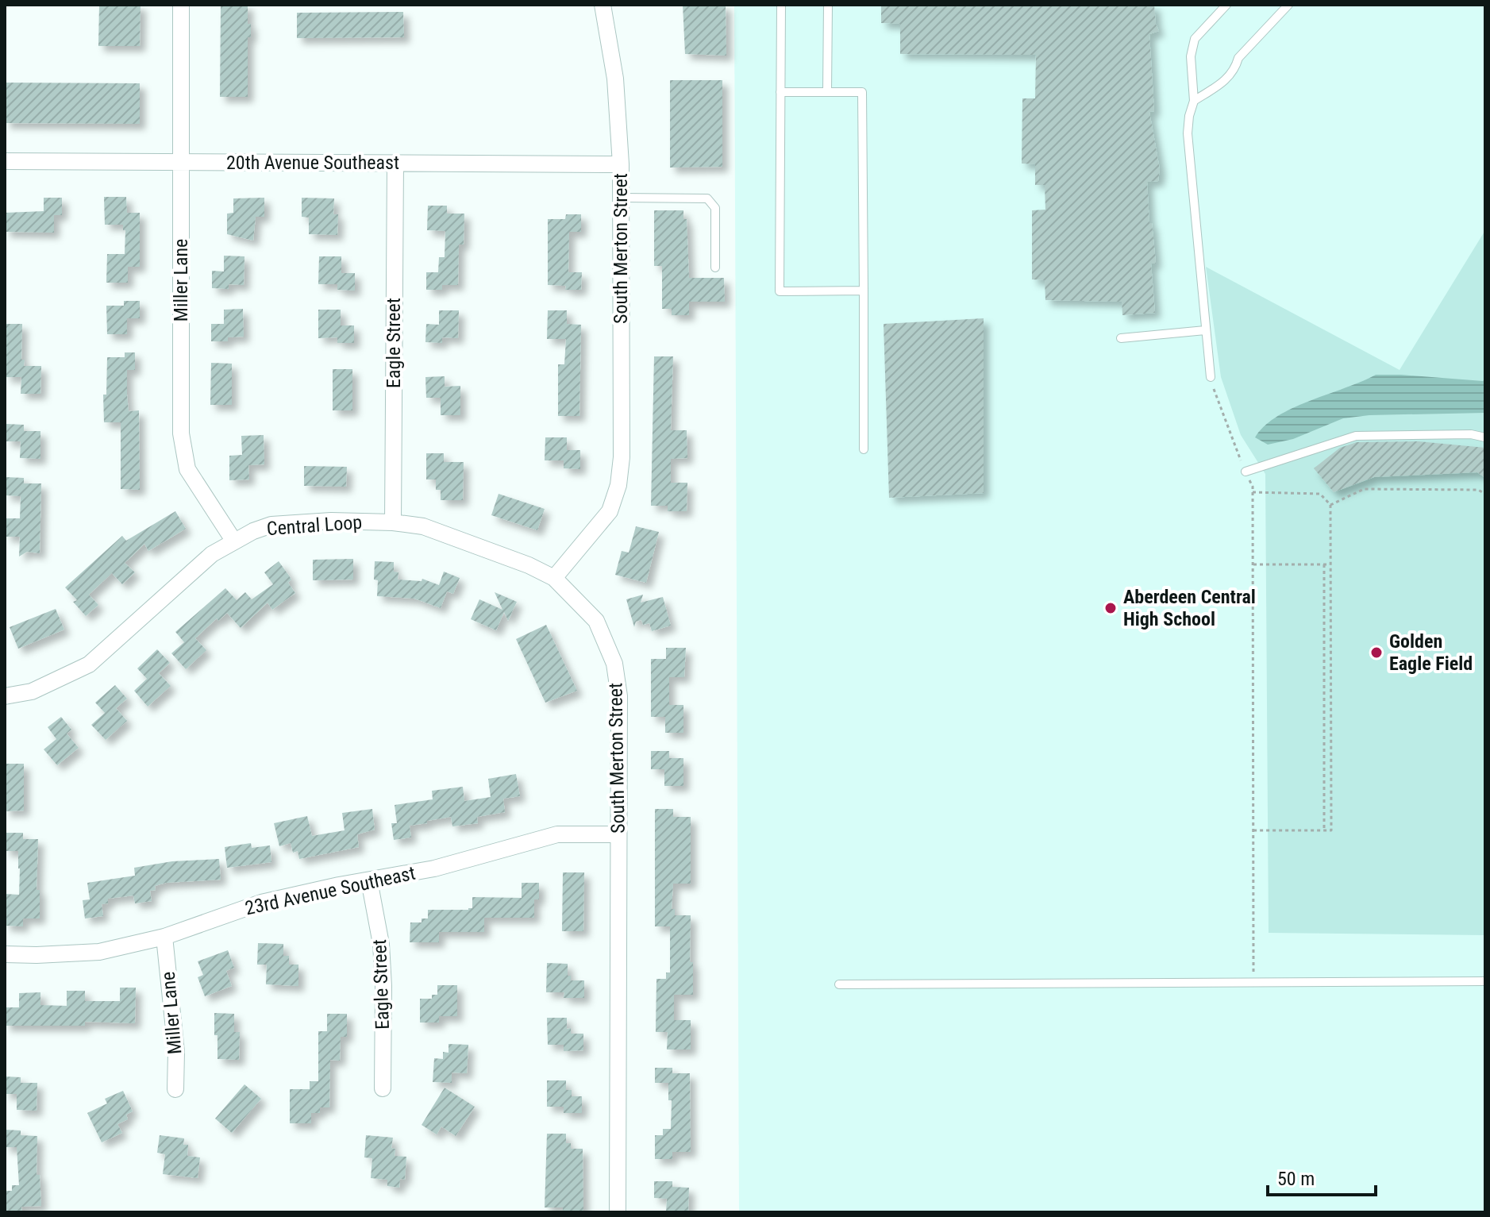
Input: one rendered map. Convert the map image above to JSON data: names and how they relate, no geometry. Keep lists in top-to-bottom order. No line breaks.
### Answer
{"streets":{"street":["20th Avenue Southeast","South Merton Street","Miller Lane","Eagle Street","Central Loop","23rd Avenue Southeast"]},"crossings":[["20th Avenue Southeast","South Merton Street"],["20th Avenue Southeast","Miller Lane"],["20th Avenue Southeast","Eagle Street"],["South Merton Street","Central Loop"],["South Merton Street","23rd Avenue Southeast"],["Miller Lane","Central Loop"],["Miller Lane","23rd Avenue Southeast"],["Eagle Street","Central Loop"],["Eagle Street","23rd Avenue Southeast"]],"places":["Aberdeen Central High School","Golden Eagle Field"],"scale_bar":"50 m"}
